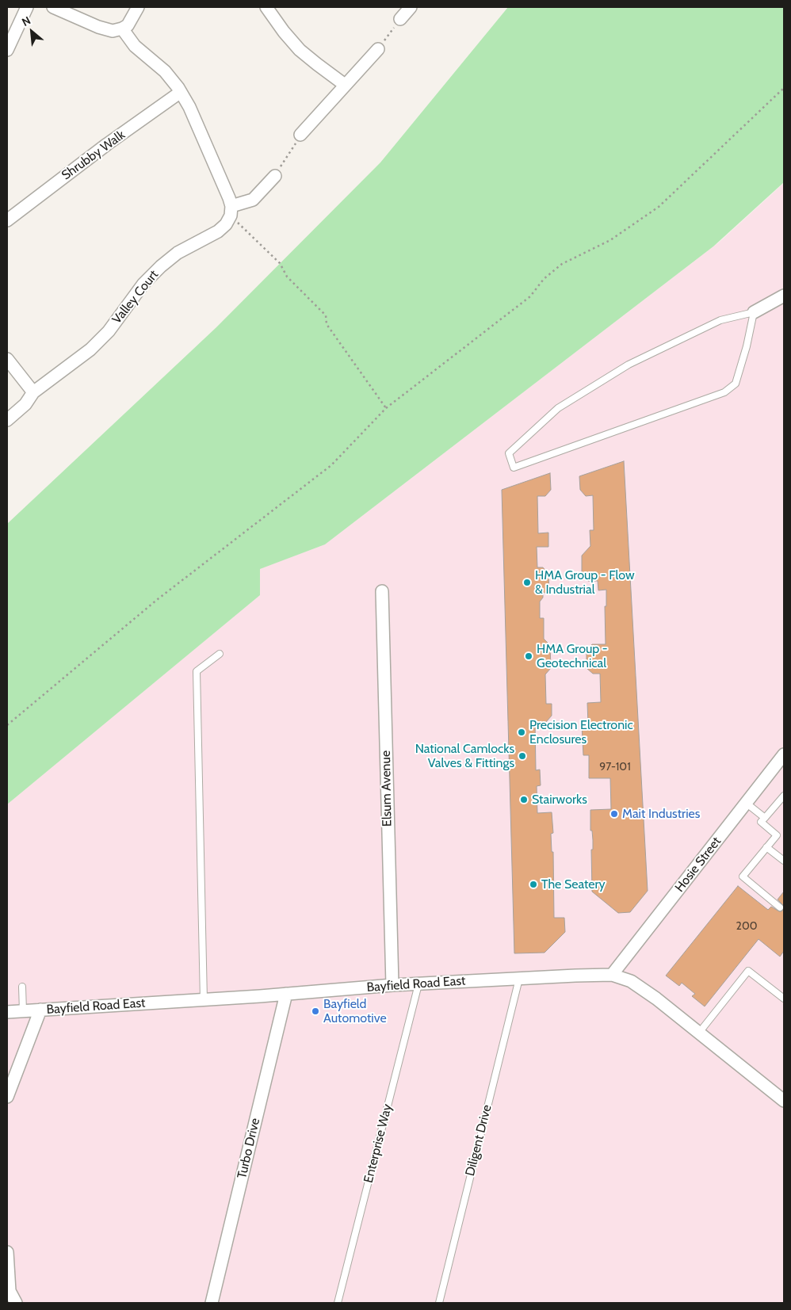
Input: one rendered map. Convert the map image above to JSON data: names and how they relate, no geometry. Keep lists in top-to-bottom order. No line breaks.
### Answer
{"streets":{"street":["Shrubby Walk","Valley Court","Elsum Avenue","Hosie Street","Bayfield Road East","Turbo Drive"],"lane":["Diligent Drive","Enterprise Way"]},"crossings":[["Elsum Avenue","Bayfield Road East"],["Hosie Street","Bayfield Road East"],["Bayfield Road East","Diligent Drive"],["Bayfield Road East","Enterprise Way"],["Bayfield Road East","Turbo Drive"]],"places":["HMA Group - Flow & Industrial","HMA Group - Geotechnical","Precision Electronic Enclosures","National Camlocks Valves & Fittings","Stairworks","Mait Industries","The Seatery","Bayfield Automotive"],"house_numbers":["97-101","200"],"north":"top left"}
